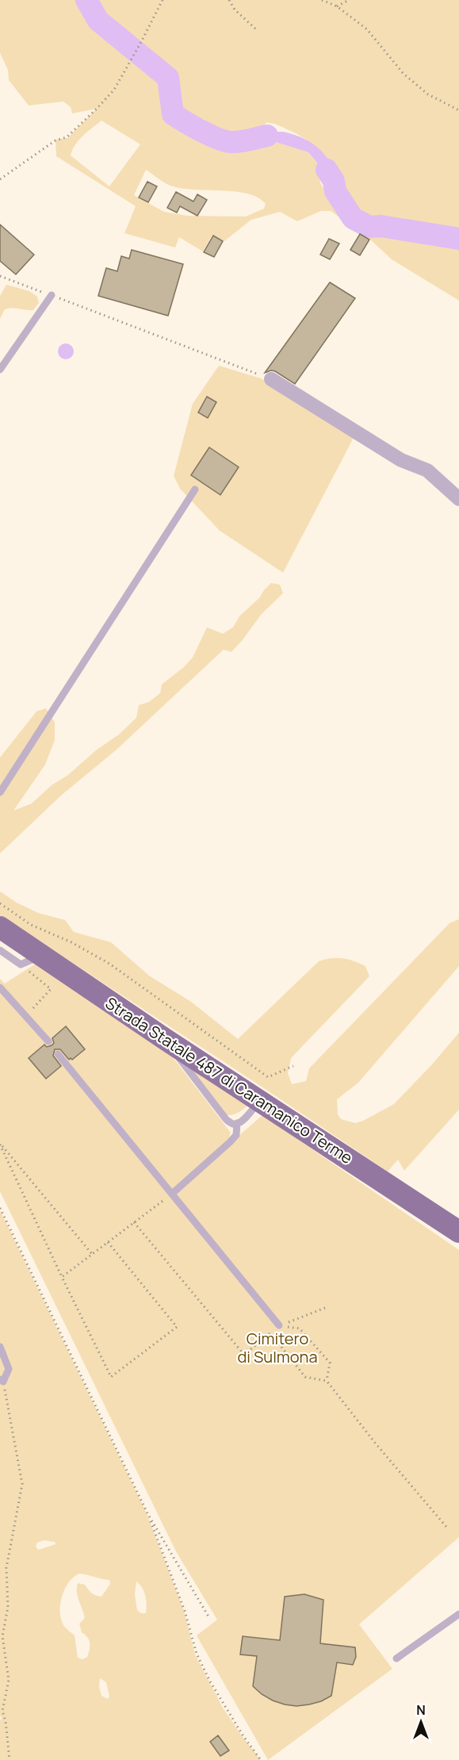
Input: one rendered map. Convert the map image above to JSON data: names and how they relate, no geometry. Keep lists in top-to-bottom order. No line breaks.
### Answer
{"streets":{"main road":["Strada Statale 487 di Caramanico Terme"]},"parks":["Cimitero di Sulmona"],"north":"top"}
